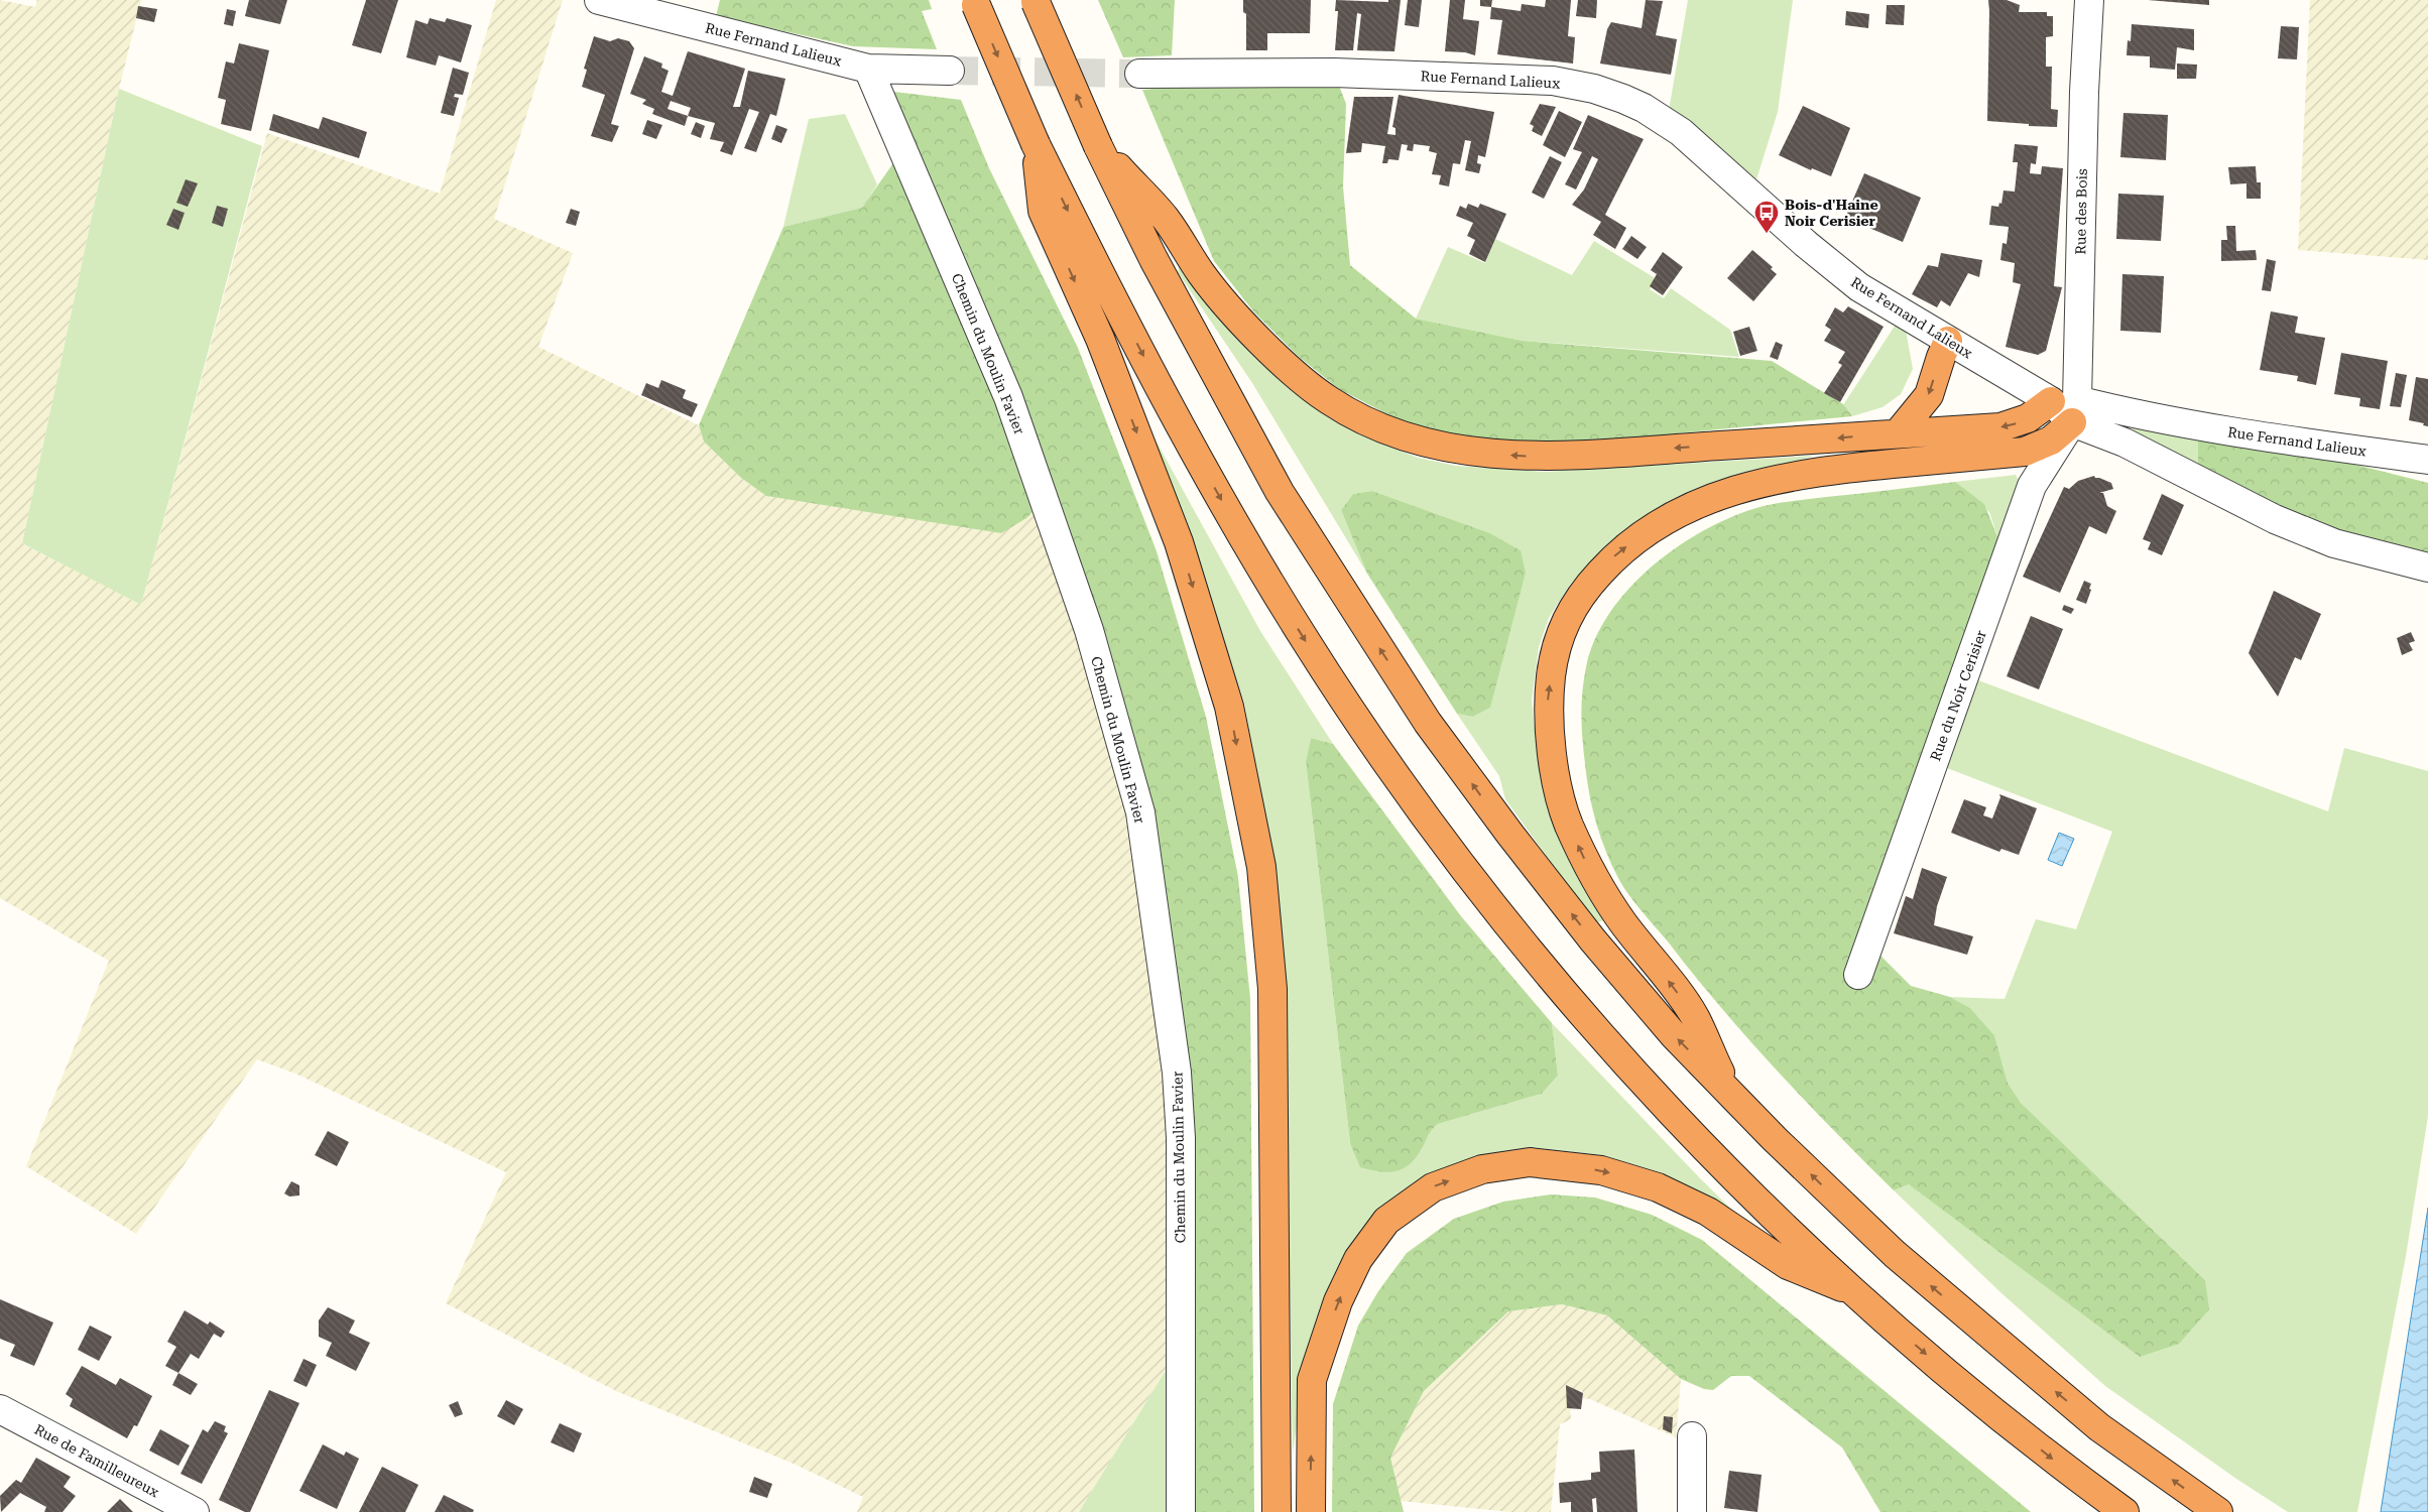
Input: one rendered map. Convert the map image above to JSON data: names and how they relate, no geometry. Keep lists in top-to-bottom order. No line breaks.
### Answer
{"streets":{"street":["Rue Fernand Lalieux","Rue des Bois","Chemin du Moulin Favier","Rue du Noir Cerisier","Rue de Familleureux"]},"crossings":[["Rue Fernand Lalieux","Rue des Bois"],["Rue Fernand Lalieux","Chemin du Moulin Favier"],["Rue Fernand Lalieux","Rue du Noir Cerisier"],["Rue des Bois","Rue du Noir Cerisier"]],"places":{"bus stop":["Bois-d'Haine Noir Cerisier"]}}
